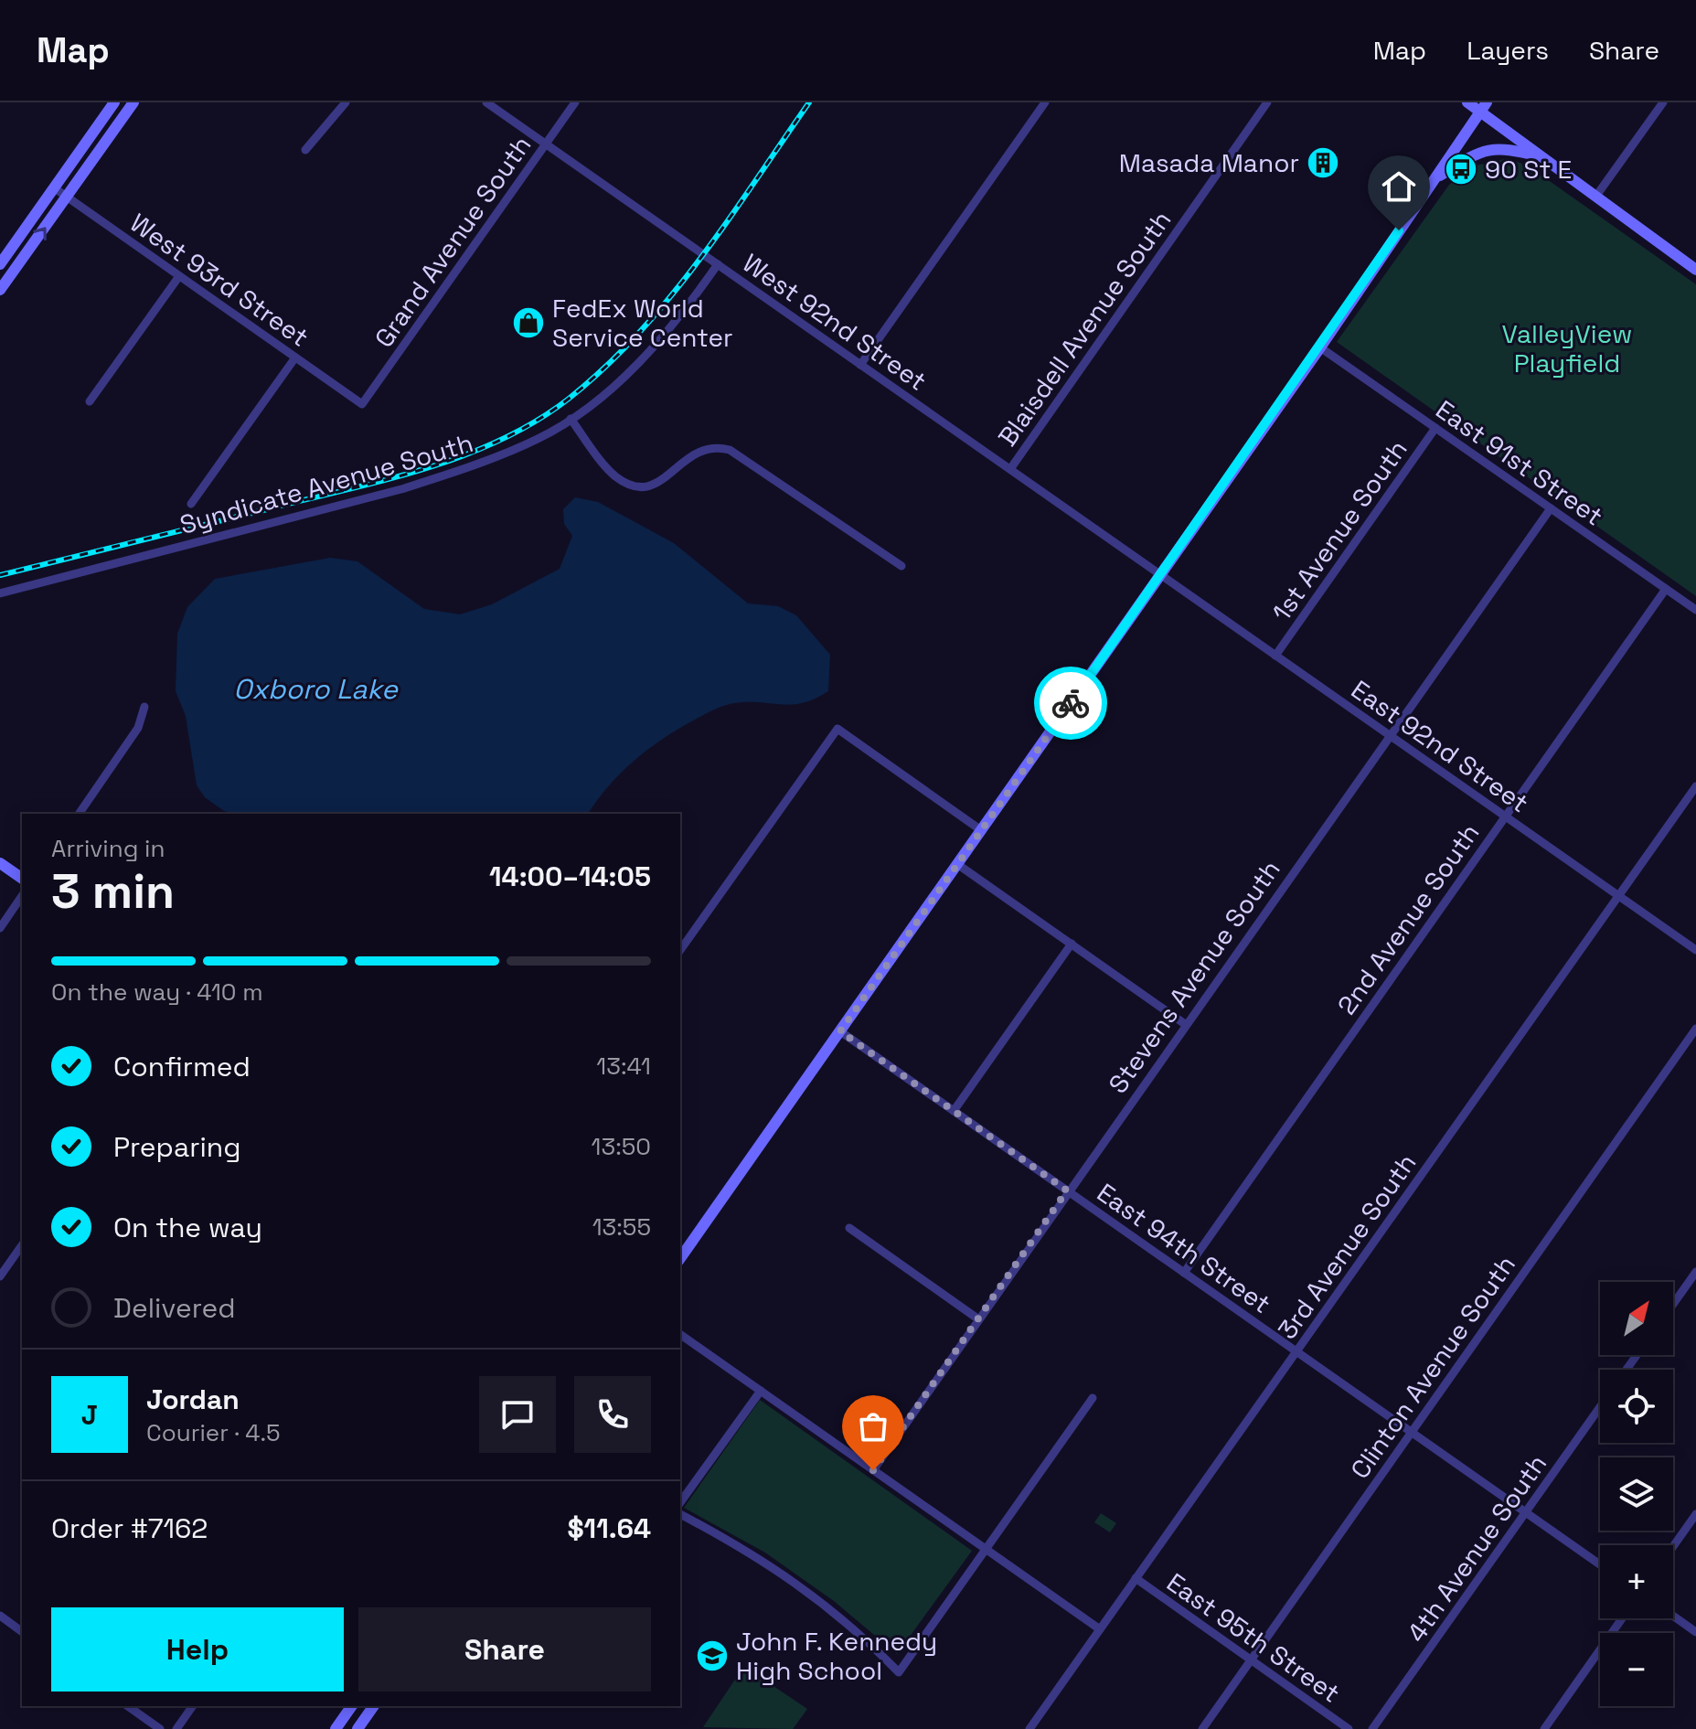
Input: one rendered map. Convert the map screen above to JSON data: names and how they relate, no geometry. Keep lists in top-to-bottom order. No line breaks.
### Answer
{"streets":{"street":["Grand Avenue South","West 93rd Street","West 92nd Street","Blaisdell Avenue South","East 91st Street","Syndicate Avenue South","1st Avenue South","East 92nd Street","2nd Avenue South","Stevens Avenue South","3rd Avenue South","East 94th Street","Clinton Avenue South","4th Avenue South","East 95th Street"]},"crossings":[["Grand Avenue South","West 93rd Street"],["Grand Avenue South","West 92nd Street"],["West 92nd Street","Blaisdell Avenue South"],["West 92nd Street","Syndicate Avenue South"],["West 92nd Street","East 92nd Street"],["East 91st Street","1st Avenue South"],["East 91st Street","2nd Avenue South"],["East 91st Street","Stevens Avenue South"],["1st Avenue South","East 92nd Street"],["East 92nd Street","2nd Avenue South"],["East 92nd Street","Stevens Avenue South"],["East 92nd Street","3rd Avenue South"],["2nd Avenue South","East 94th Street"],["Stevens Avenue South","East 94th Street"],["3rd Avenue South","East 94th Street"],["3rd Avenue South","East 95th Street"],["East 94th Street","Clinton Avenue South"],["East 94th Street","4th Avenue South"],["Clinton Avenue South","East 95th Street"]],"water":["Oxboro Lake"],"parks":["ValleyView Playfield"],"places":{"building":["Masada Manor"],"bus stop":["90 St E"],"shop":["FedEx World Service Center"],"school or university":["John F. Kennedy High School"]},"north":"top right","page":{"header":"Map","nav":["Map","Layers","Share"],"heading":["3 min","Arriving in","14:00–14:05"],"panel":["Jordan","Courier · 4.5","Order #7162","$11.64"],"bar":"On the way · 410 m","list":[["Confirmed","13:41"],["Preparing","13:50"],["On the way","13:55"],"Delivered"],"map_buttons":["+","−"],"round":"J","buttons":["Help","Share"]}}
